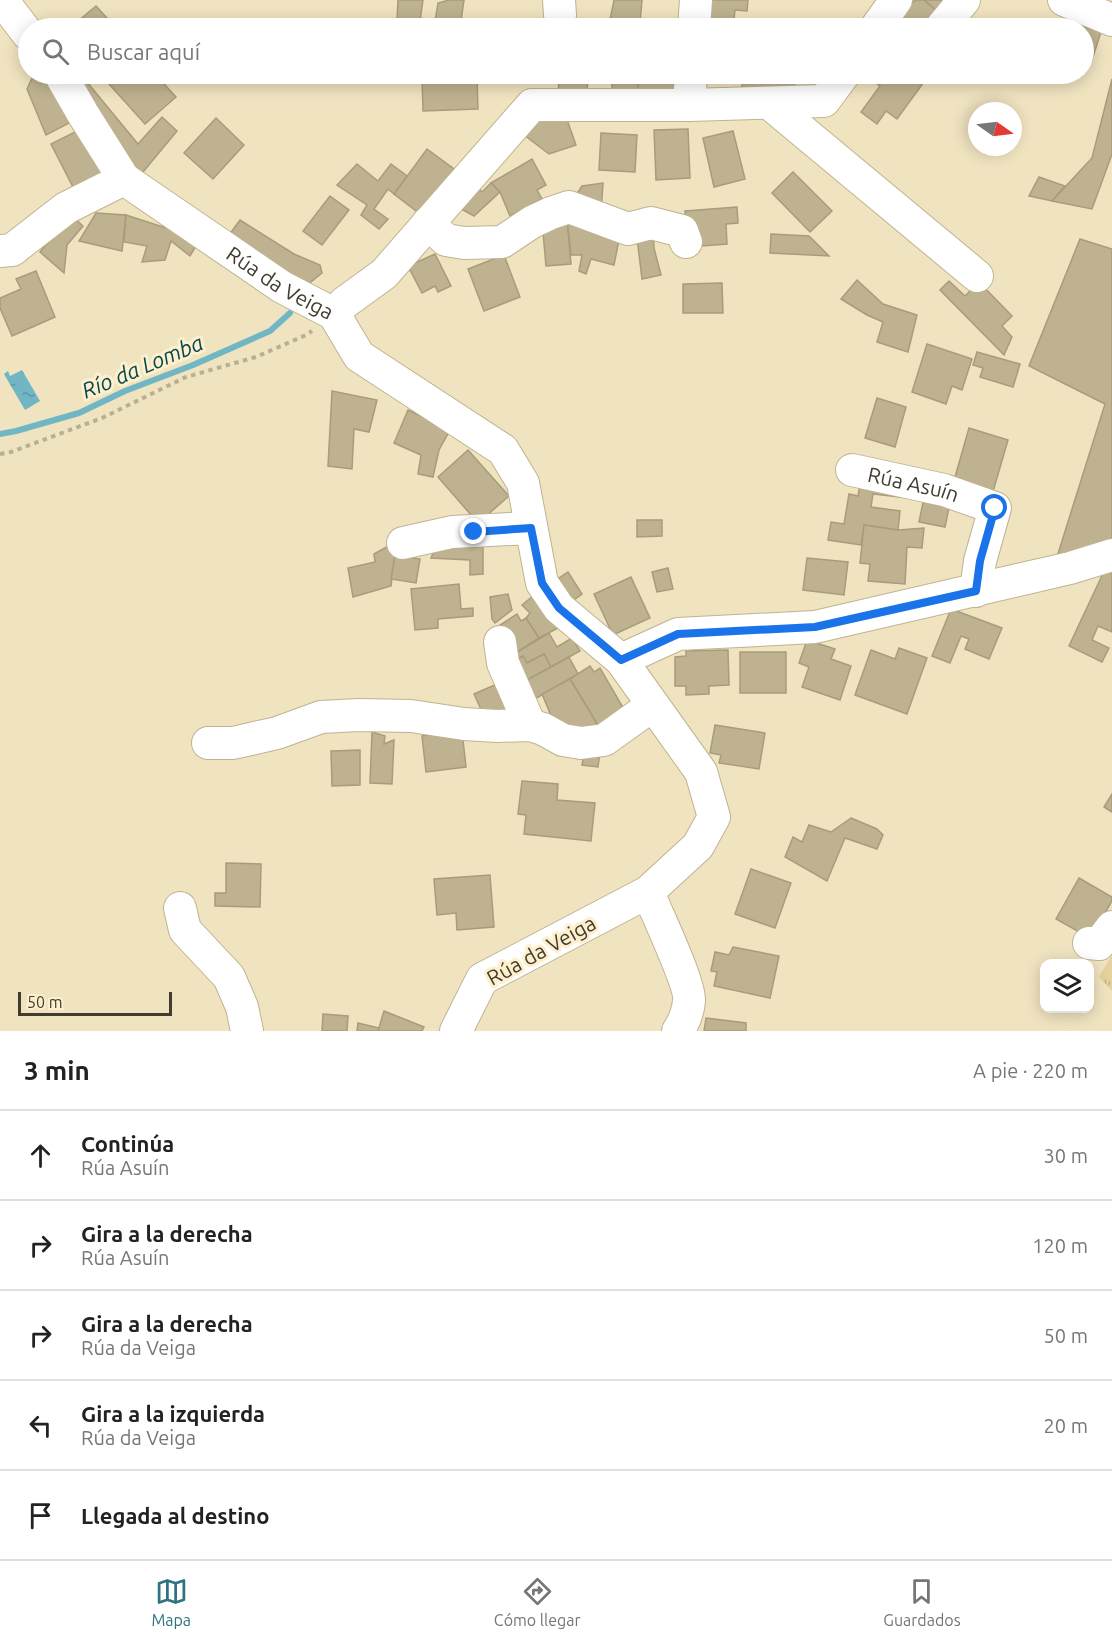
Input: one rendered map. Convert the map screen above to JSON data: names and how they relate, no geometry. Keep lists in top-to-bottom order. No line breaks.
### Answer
{"streets":{"street":["Rúa da Veiga","Rúa Asuín"]},"water":["Río da Lomba"],"scale_bar":"50 m","north":"right","page":{"search":"Buscar aquí","scale":"50 m","heading":["3 min","A pie · 220 m"],"list":[["Continúa","Rúa Asuín","30 m"],["Gira a la derecha","Rúa Asuín","120 m"],["Gira a la derecha","Rúa da Veiga","50 m"],["Gira a la izquierda","Rúa da Veiga","20 m"],"Llegada al destino"],"nav":["Mapa","Cómo llegar","Guardados"]}}
